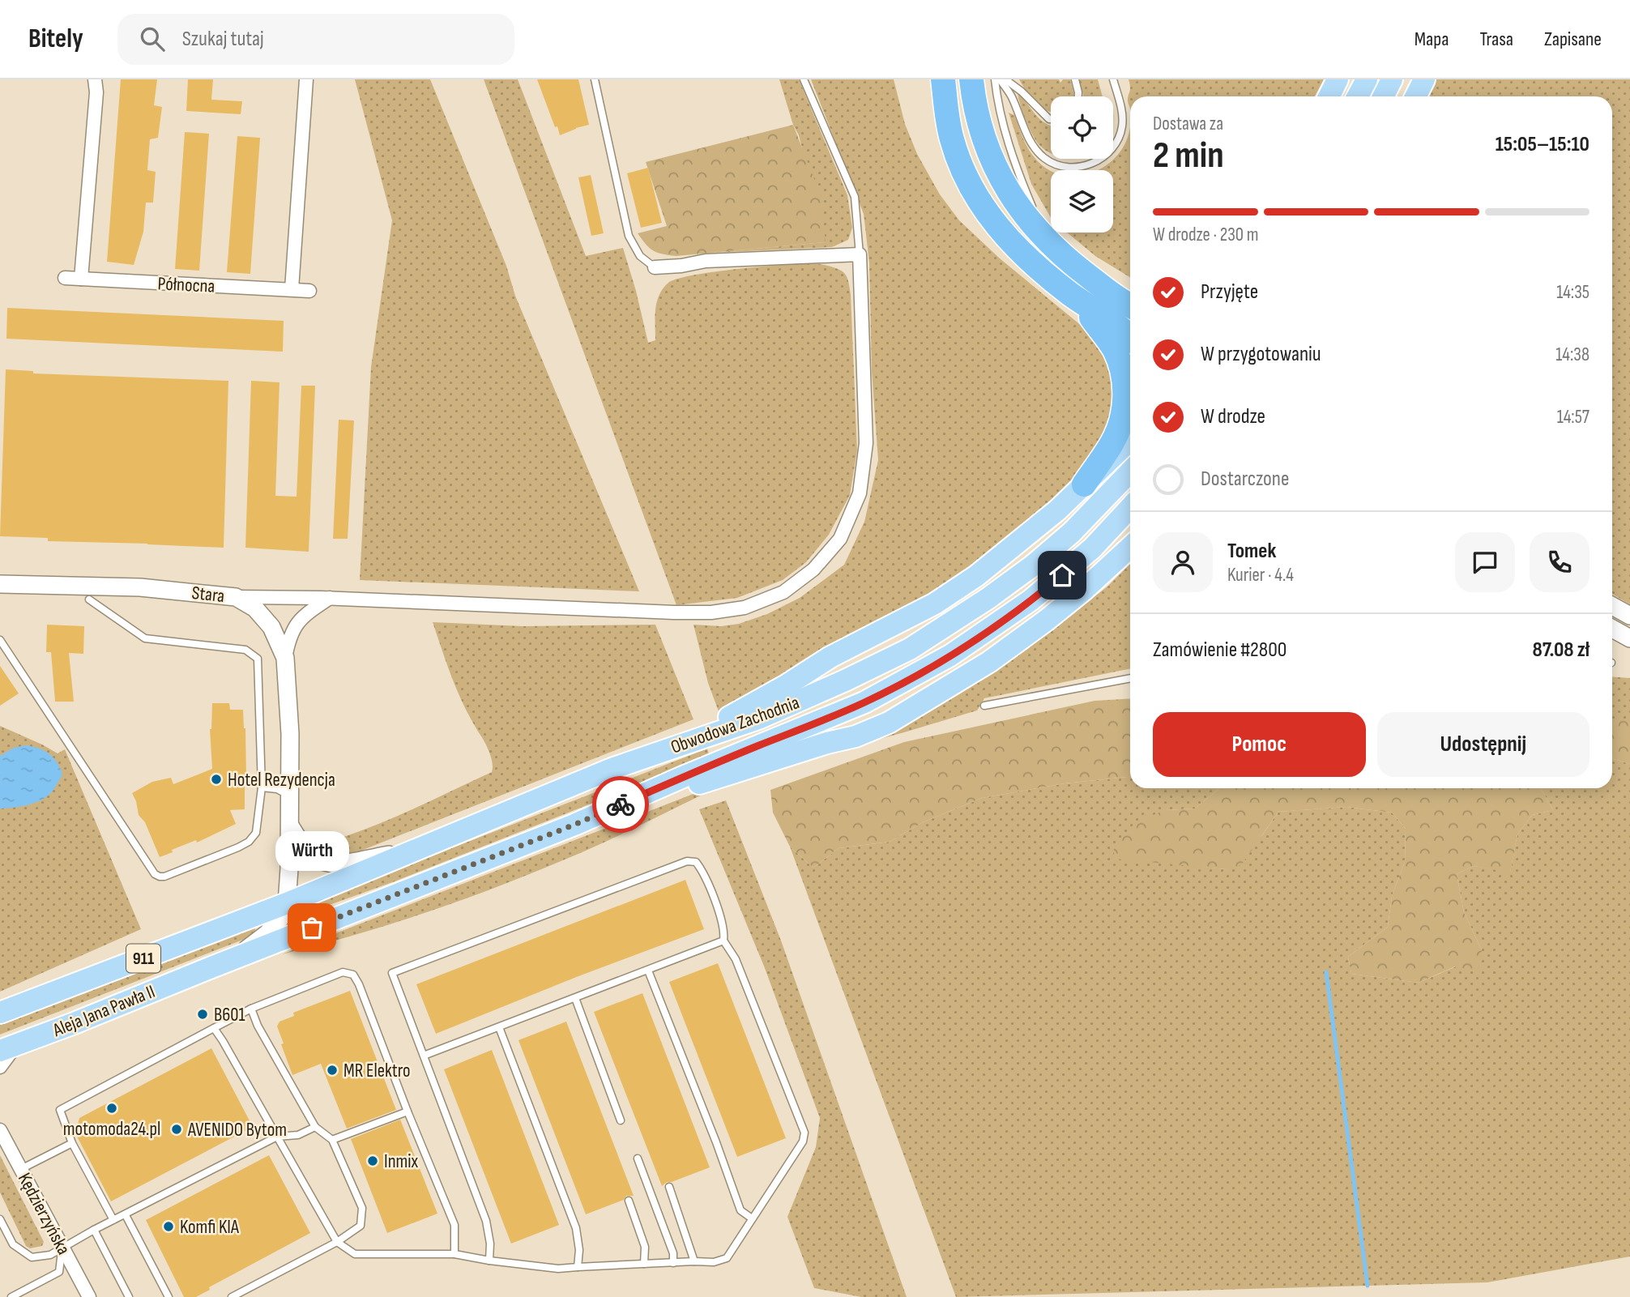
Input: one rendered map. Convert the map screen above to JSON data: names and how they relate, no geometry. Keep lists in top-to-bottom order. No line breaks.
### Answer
{"streets":{"main road":["Obwodowa Zachodnia","911","Aleja Jana Pawła II"],"street":["Północna","Stara","Kędzierzyńska"]},"crossings":[["Stara","Obwodowa Zachodnia"],["Stara","Aleja Jana Pawła II"],["Obwodowa Zachodnia","Aleja Jana Pawła II"]],"places":["Hotel Rezydencja","Würth","B601","MR Elektro","motomoda24.pl","AVENIDO Bytom","Inmix","Komfi KIA"],"page":{"header":"Bitely","search":"Szukaj tutaj","nav":["Mapa","Trasa","Zapisane"],"heading":["2 min","Dostawa za","15:05–15:10"],"panel":["Tomek","Kurier · 4.4","Zamówienie #2800","87.08 zł"],"bar":"W drodze · 230 m","list":[["Przyjęte","14:35"],["W przygotowaniu","14:38"],["W drodze","14:57"],"Dostarczone"],"buttons":["Pomoc","Udostępnij"],"bubble":"Würth"}}
